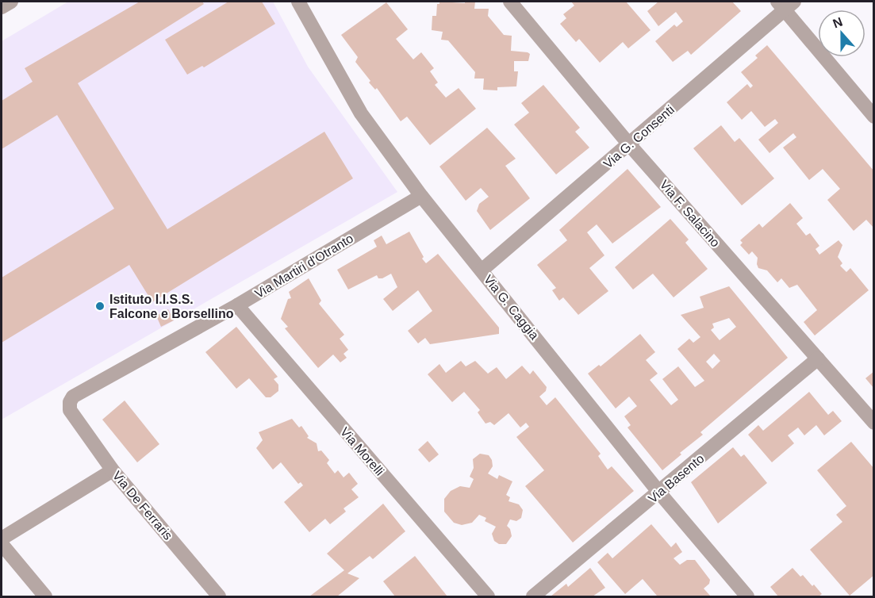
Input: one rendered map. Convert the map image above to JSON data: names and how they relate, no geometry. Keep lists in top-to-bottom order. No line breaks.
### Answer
{"streets":{"street":["Via G. Consenti","Via F. Salacino","Via Martiri d'Otranto","Via G. Caggia","Via Morelli","Via Basento","Via De Ferraris"]},"crossings":[["Via G. Consenti","Via F. Salacino"],["Via G. Consenti","Via G. Caggia"],["Via F. Salacino","Via Basento"],["Via Martiri d'Otranto","Via G. Caggia"],["Via Martiri d'Otranto","Via Morelli"],["Via Martiri d'Otranto","Via De Ferraris"],["Via G. Caggia","Via Basento"]],"places":["Istituto I.I.S.S. Falcone e Borsellino"],"north":"top"}
